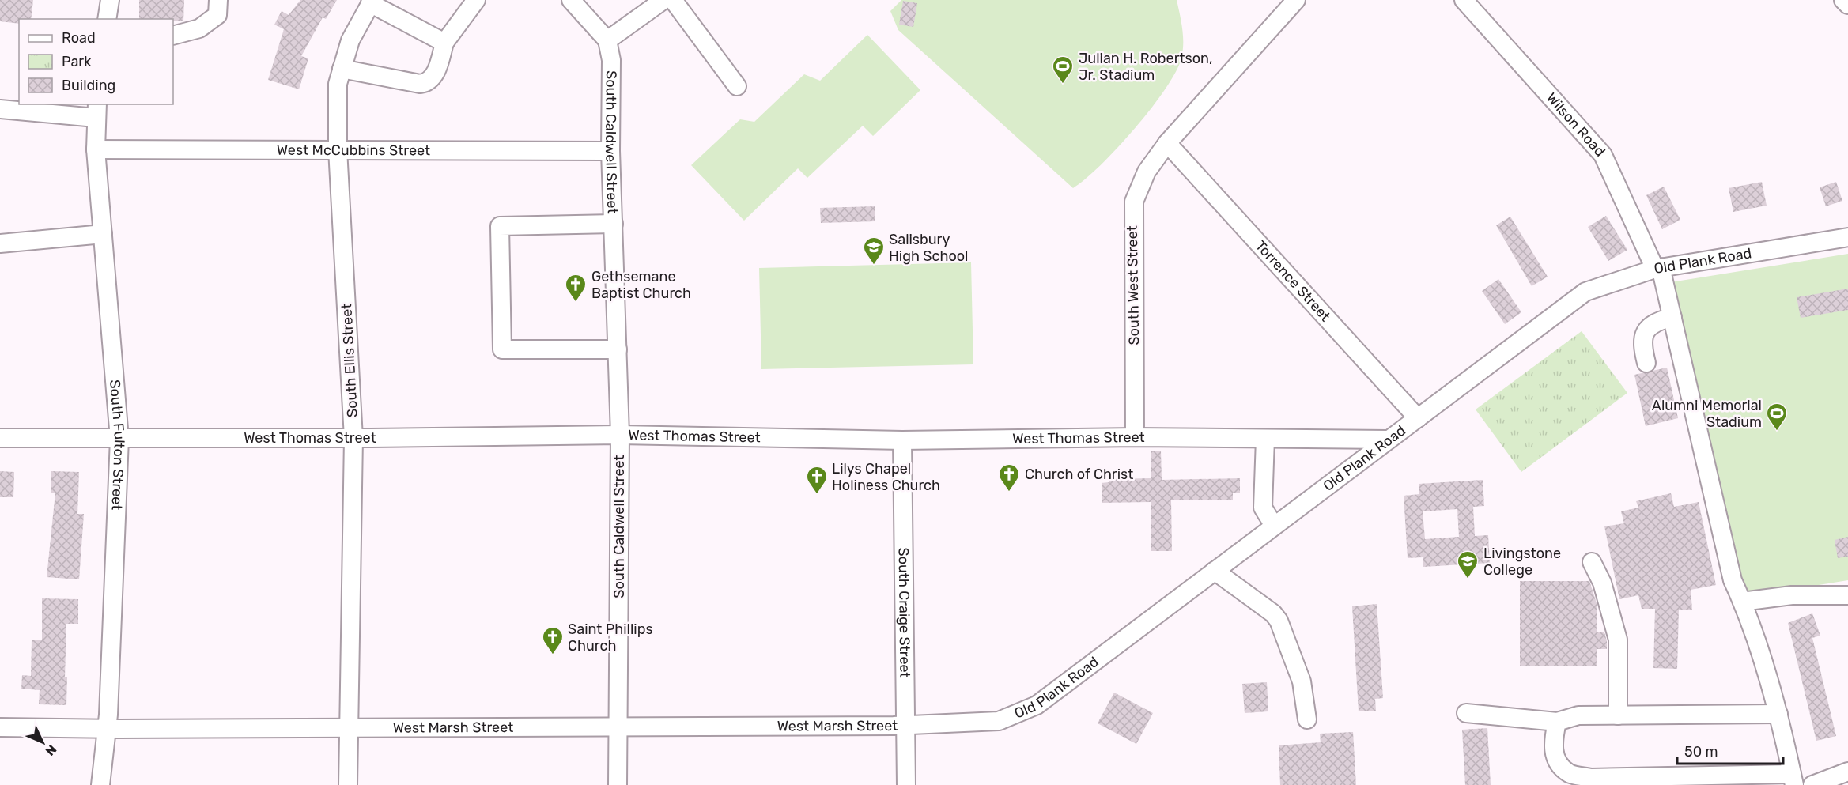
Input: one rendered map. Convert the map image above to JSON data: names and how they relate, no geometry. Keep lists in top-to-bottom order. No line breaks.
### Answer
{"streets":{"street":["Wilson Road","South Caldwell Street","West McCubbins Street","Old Plank Road","Torrence Street","South West Street","South Ellis Street","West Thomas Street","South Fulton Street","South Craige Street","West Marsh Street"]},"crossings":[["Wilson Road","Old Plank Road"],["South Caldwell Street","West McCubbins Street"],["South Caldwell Street","West Thomas Street"],["South Caldwell Street","West Marsh Street"],["West McCubbins Street","South Ellis Street"],["West McCubbins Street","South Fulton Street"],["Old Plank Road","Torrence Street"],["Old Plank Road","West Thomas Street"],["Old Plank Road","South Craige Street"],["Old Plank Road","West Marsh Street"],["Torrence Street","South West Street"],["South West Street","West Thomas Street"],["South Ellis Street","West Thomas Street"],["South Ellis Street","West Marsh Street"],["West Thomas Street","South Fulton Street"],["West Thomas Street","South Craige Street"],["South Fulton Street","West Marsh Street"],["South Craige Street","West Marsh Street"]],"places":{"sports":["Julian H. Robertson, Jr. Stadium","Alumni Memorial Stadium"],"school or university":["Salisbury High School","Livingstone College"],"church":["Gethsemane Baptist Church","Church of Christ","Lilys Chapel Holiness Church","Saint Phillips Church"]},"legend":["Road","Park","Building"],"scale_bar":"50 m","north":"bottom right"}
